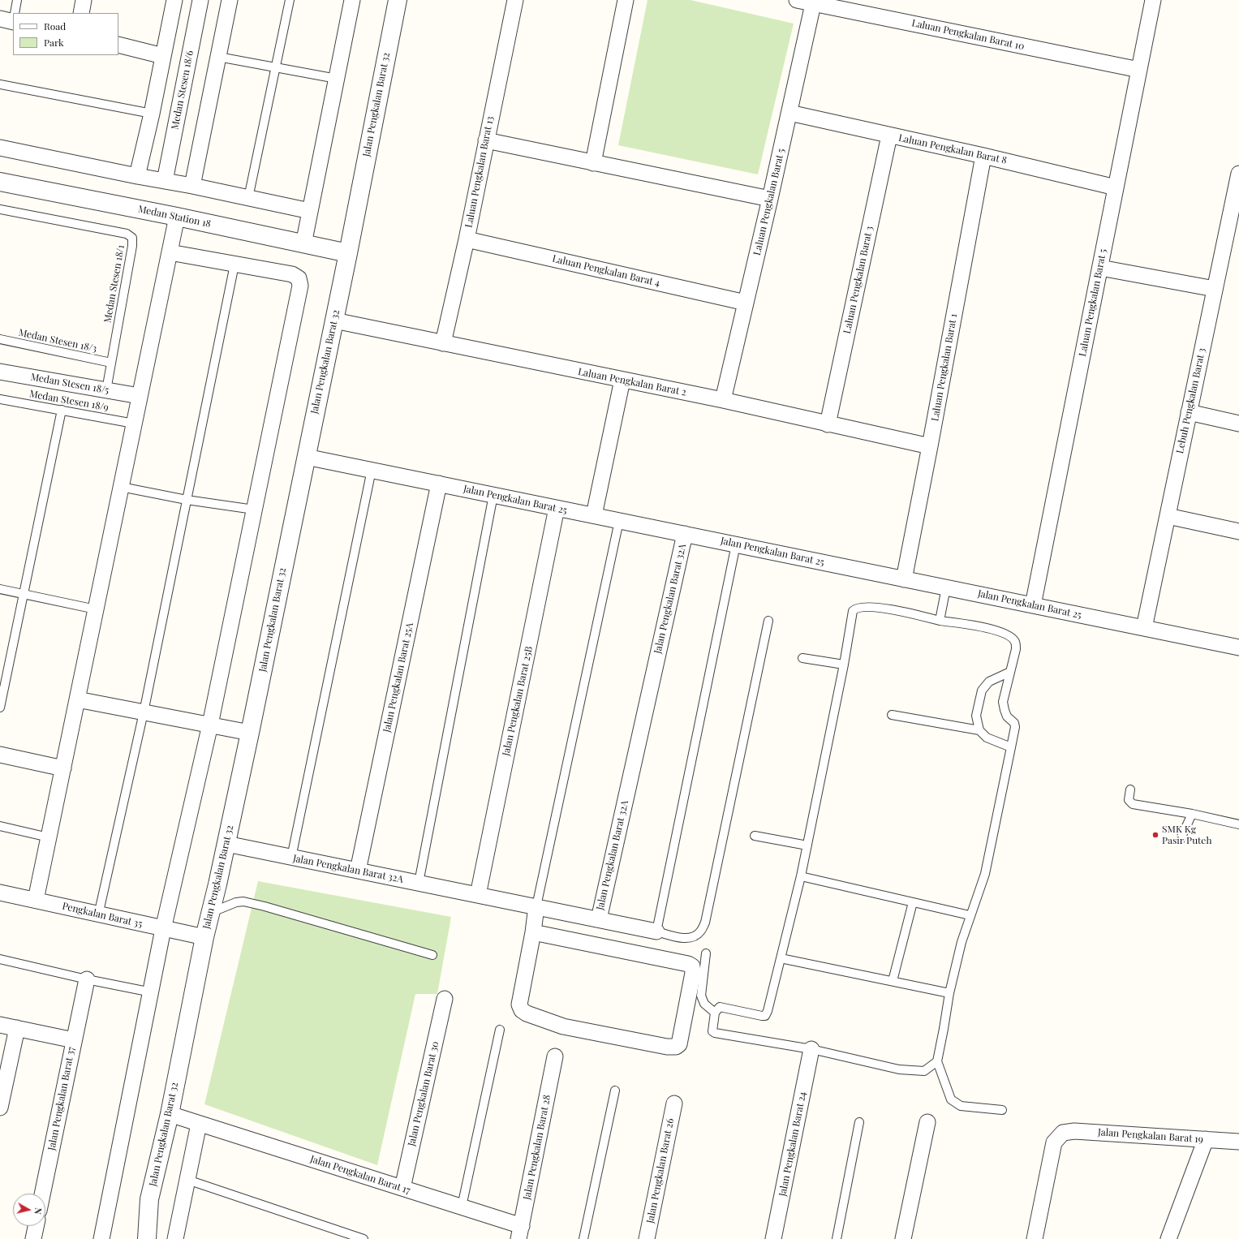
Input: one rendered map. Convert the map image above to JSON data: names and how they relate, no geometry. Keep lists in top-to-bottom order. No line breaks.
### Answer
{"streets":{"street":["Laluan Pengkalan Barat 10","Medan Stesen 18/6","Jalan Pengkalan Barat 32","Laluan Pengkalan Barat 8","Laluan Pengkalan Barat 13","Laluan Pengkalan Barat 5","Medan Station 18","Laluan Pengkalan Barat 4","Laluan Pengkalan Barat 3","Laluan Pengkalan Barat 1","Laluan Pengkalan Barat 2","Medan Stesen 18/5","Lebuh Pengkalan Barat 3","Jalan Pengkalan Barat 25","Jalan Pengkalan Barat 32A","Jalan Pengkalan Barat 25A","Jalan Pengkalan Barat 25B","Pengkalan Barat 35","Jalan Pengkalan Barat 30","Jalan Pengkalan Barat 37","Jalan Pengkalan Barat 19","Jalan Pengkalan Barat 24","Jalan Pengkalan Barat 28","Jalan Pengkalan Barat 26","Jalan Pengkalan Barat 17"],"lane":["Medan Stesen 18/1","Medan Stesen 18/3","Medan Stesen 18/9"]},"crossings":[["Laluan Pengkalan Barat 10","Laluan Pengkalan Barat 5"],["Jalan Pengkalan Barat 32","Medan Station 18"],["Jalan Pengkalan Barat 32","Laluan Pengkalan Barat 2"],["Jalan Pengkalan Barat 32","Jalan Pengkalan Barat 25"],["Jalan Pengkalan Barat 32","Jalan Pengkalan Barat 32A"],["Jalan Pengkalan Barat 32","Pengkalan Barat 35"],["Jalan Pengkalan Barat 32","Jalan Pengkalan Barat 17"],["Laluan Pengkalan Barat 8","Laluan Pengkalan Barat 5"],["Laluan Pengkalan Barat 8","Laluan Pengkalan Barat 3"],["Laluan Pengkalan Barat 8","Laluan Pengkalan Barat 1"],["Laluan Pengkalan Barat 13","Laluan Pengkalan Barat 4"],["Laluan Pengkalan Barat 13","Laluan Pengkalan Barat 2"],["Laluan Pengkalan Barat 5","Laluan Pengkalan Barat 4"],["Laluan Pengkalan Barat 5","Laluan Pengkalan Barat 2"],["Laluan Pengkalan Barat 5","Jalan Pengkalan Barat 25"],["Laluan Pengkalan Barat 3","Laluan Pengkalan Barat 2"],["Medan Stesen 18/1","Medan Stesen 18/3"],["Medan Stesen 18/1","Medan Stesen 18/5"],["Laluan Pengkalan Barat 1","Laluan Pengkalan Barat 2"],["Laluan Pengkalan Barat 1","Jalan Pengkalan Barat 25"],["Lebuh Pengkalan Barat 3","Jalan Pengkalan Barat 25"],["Jalan Pengkalan Barat 25","Jalan Pengkalan Barat 32A"],["Jalan Pengkalan Barat 25","Jalan Pengkalan Barat 25A"],["Jalan Pengkalan Barat 25","Jalan Pengkalan Barat 25B"],["Jalan Pengkalan Barat 32A","Jalan Pengkalan Barat 25A"],["Jalan Pengkalan Barat 32A","Jalan Pengkalan Barat 25B"],["Jalan Pengkalan Barat 30","Jalan Pengkalan Barat 17"],["Jalan Pengkalan Barat 28","Jalan Pengkalan Barat 17"]],"places":["SMK Kg Pasir Puteh"],"legend":["Road","Park"],"north":"right"}
